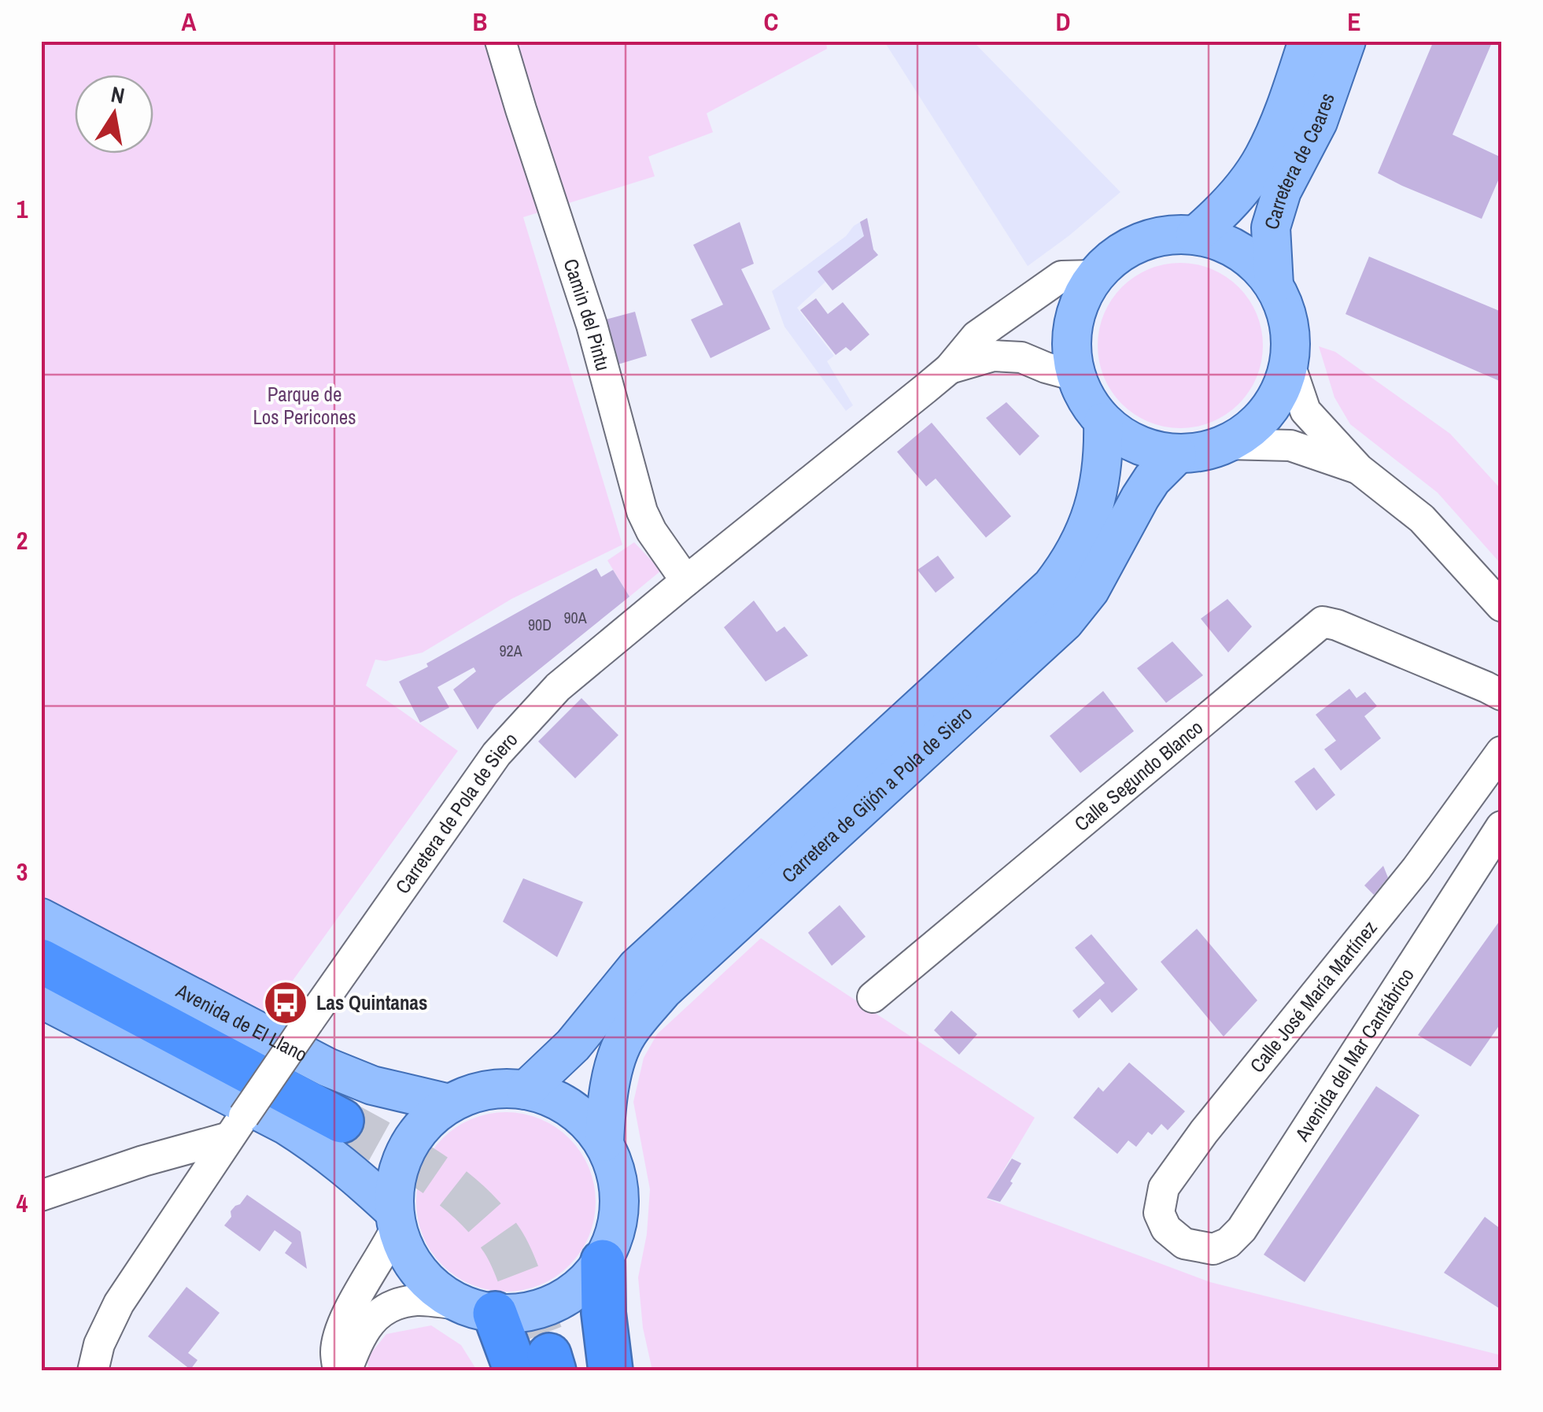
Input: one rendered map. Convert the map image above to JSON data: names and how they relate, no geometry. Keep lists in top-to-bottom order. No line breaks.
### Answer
{"streets":{"main road":["Carretera de Ceares","Carretera de Gijón a Pola de Siero","Avenida de El Llano"],"street":["Camin del Pintu","Calle Segundo Blanco","Carretera de Pola de Siero","Calle José María Martínez","Avenida del Mar Cantábrico"]},"crossings":[["Carretera de Ceares","Carretera de Gijón a Pola de Siero"],["Carretera de Ceares","Carretera de Pola de Siero"],["Camin del Pintu","Carretera de Pola de Siero"],["Carretera de Gijón a Pola de Siero","Carretera de Pola de Siero"],["Carretera de Gijón a Pola de Siero","Avenida de El Llano"],["Calle José María Martínez","Avenida del Mar Cantábrico"]],"parks":["Parque de Los Pericones"],"places":{"bus stop":["Las Quintanas"]},"house_numbers":["90A","90D","92A"],"north":"top","grid":{"columns":["A","B","C","D","E"],"rows":["1","2","3","4"]}}
